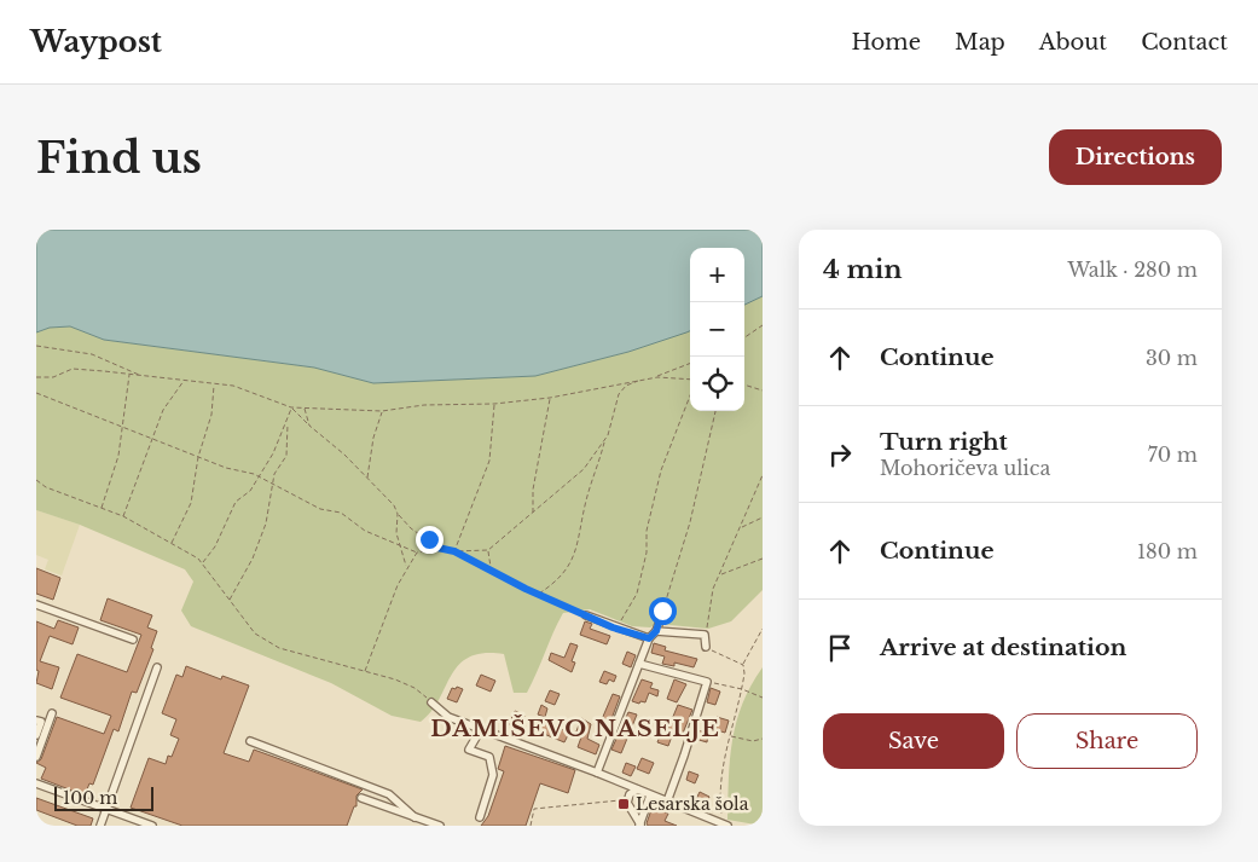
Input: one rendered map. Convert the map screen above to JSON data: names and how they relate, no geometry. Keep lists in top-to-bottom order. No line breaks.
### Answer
{"districts":["DAMIŠEVO NASELJE"],"places":{"transit":["Lesarska šola"]},"scale_bar":"100 m","page":{"header":"Waypost","nav":["Home","Map","About","Contact"],"buttons":["Directions",["Save","Share"]],"title":"Find us","heading":["4 min","Walk · 280 m"],"map_buttons":["+","−"],"list":[["Continue","30 m"],["Turn right","Mohoričeva ulica","70 m"],["Continue","180 m"],"Arrive at destination"],"scale":"100 m"}}
